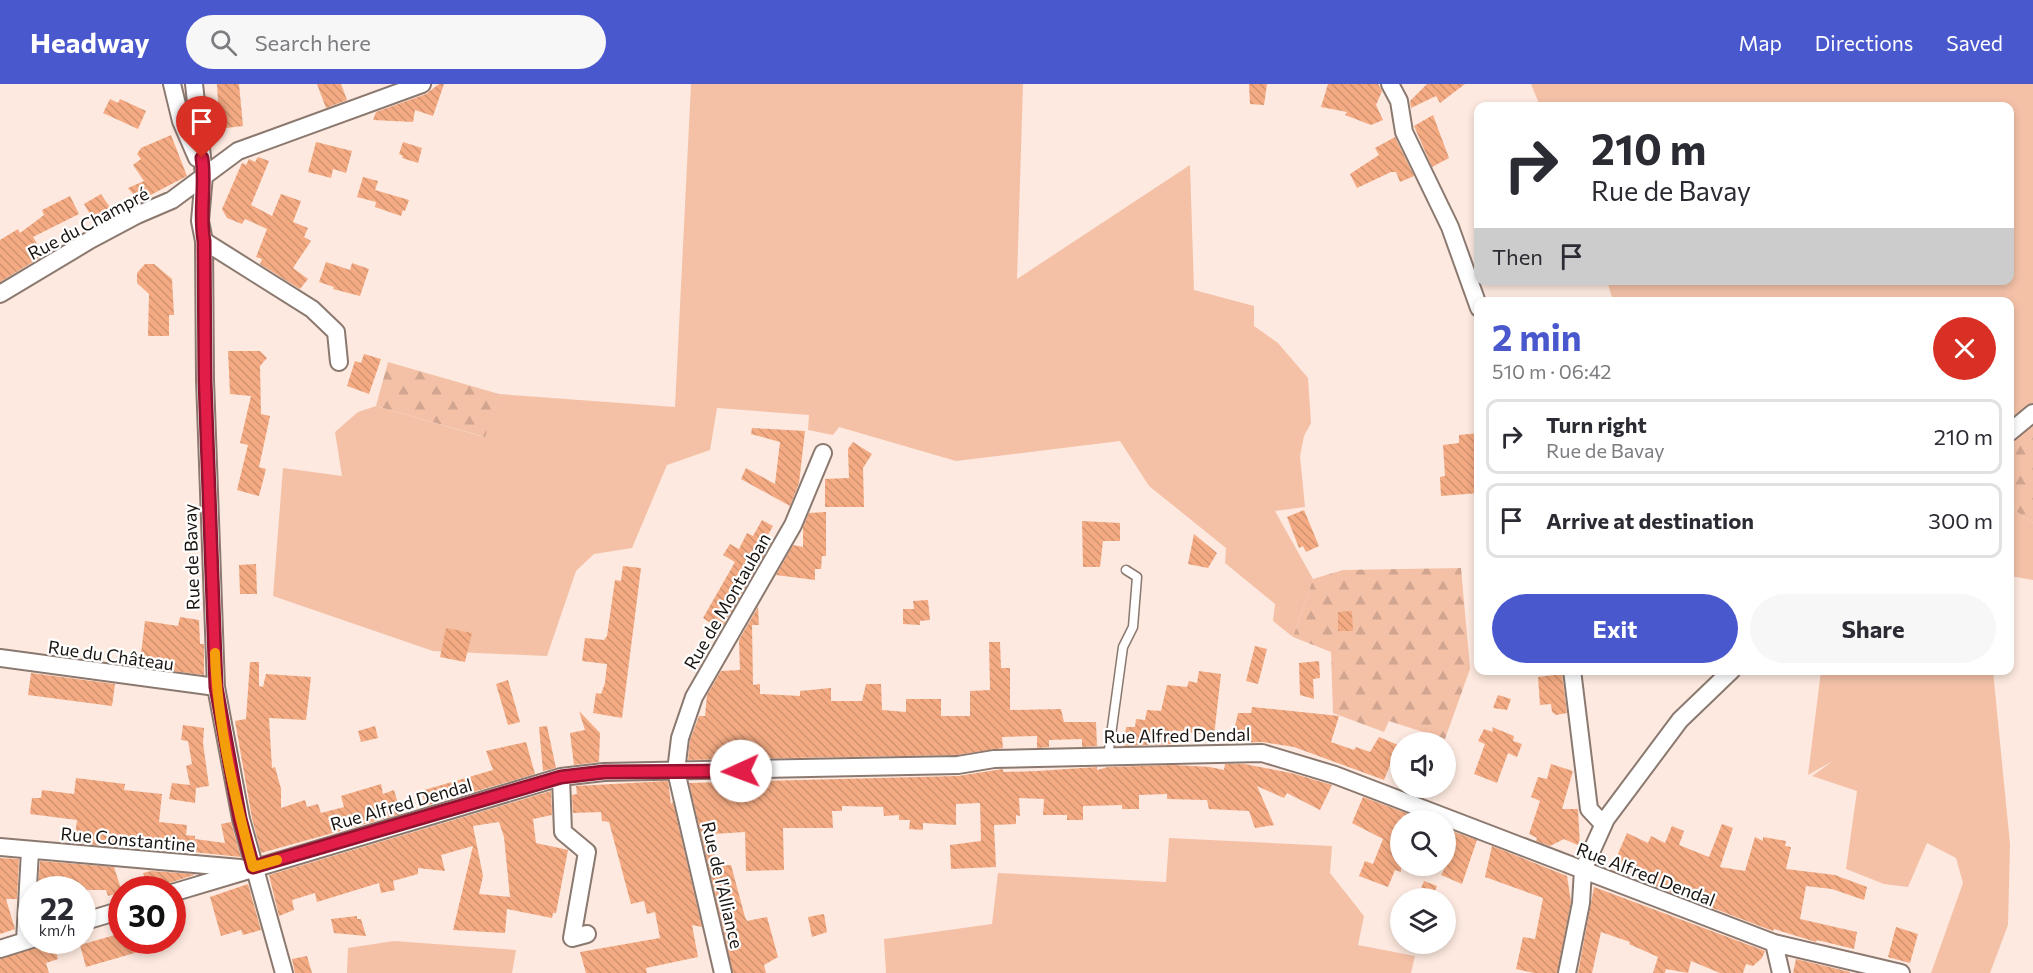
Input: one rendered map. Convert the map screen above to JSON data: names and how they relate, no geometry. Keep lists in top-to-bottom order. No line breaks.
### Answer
{"streets":{"street":["Rue du Champré","Rue de Bavay","Rue de Montauban","Rue du Château","Rue Alfred Dendal","Rue Constantine","Rue de l'Alliance"]},"crossings":[["Rue du Champré","Rue de Bavay"],["Rue de Bavay","Rue du Château"],["Rue de Bavay","Rue Alfred Dendal"],["Rue de Bavay","Rue Constantine"],["Rue de Montauban","Rue Alfred Dendal"],["Rue de Montauban","Rue de l'Alliance"],["Rue Alfred Dendal","Rue Constantine"],["Rue Alfred Dendal","Rue de l'Alliance"]],"page":{"header":"Headway","search":"Search here","nav":["Map","Directions","Saved"],"turn":["210 m","Rue de Bavay"],"then":"Then","heading":["2 min","510 m · 06:42"],"list":[{"name":"Turn right","note":"Rue de Bavay","value":"210 m"},{"name":"Arrive at destination","value":"300 m"}],"buttons":["Exit","Share"],"speed":"22 km/h","limit":"30"}}
